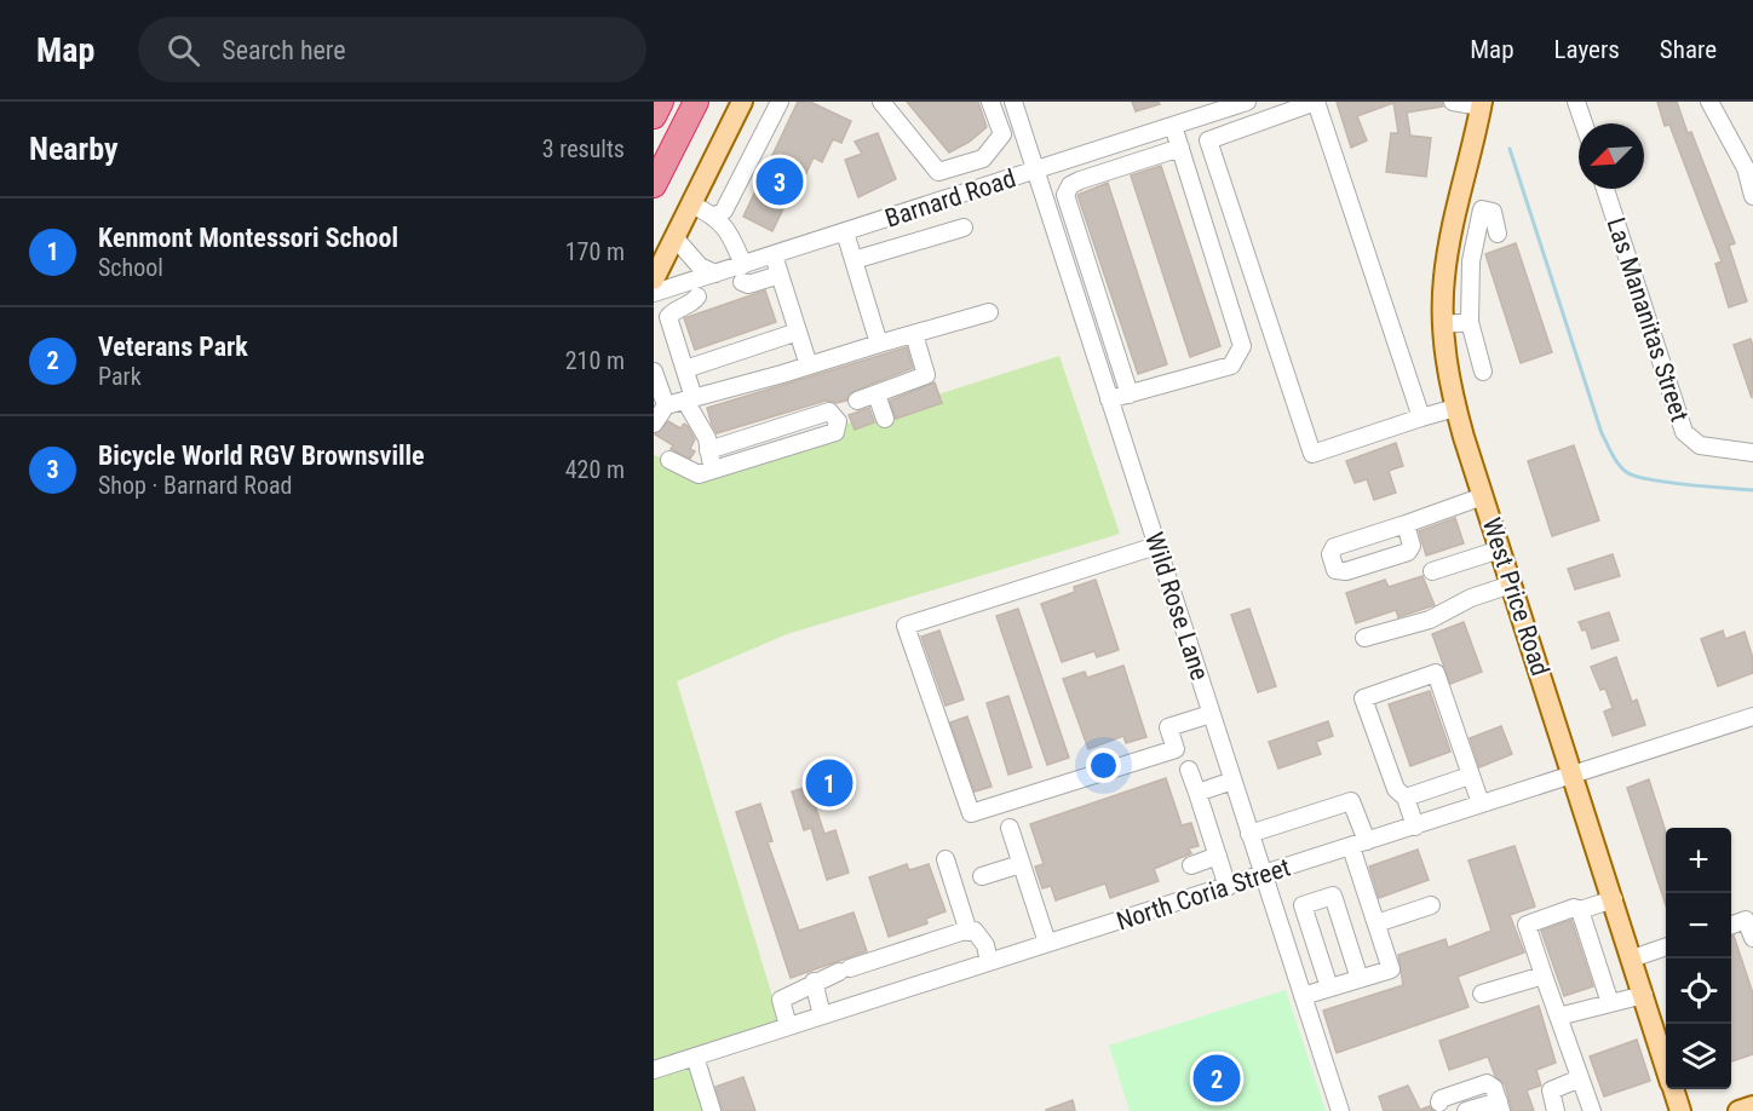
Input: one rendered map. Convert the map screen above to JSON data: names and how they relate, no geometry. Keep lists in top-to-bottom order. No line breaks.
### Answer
{"streets":{"main road":["West Price Road"],"street":["Barnard Road","Las Mananitas Street","Wild Rose Lane","North Coria Street"]},"crossings":[["Barnard Road","Wild Rose Lane"],["West Price Road","North Coria Street"],["Wild Rose Lane","North Coria Street"]],"north":"bottom left","page":{"header":"Map","search":"Search here","nav":["Map","Layers","Share"],"heading":["Nearby","3 results"],"pins":["3","1","2"],"list":[{"mark":"1","name":"Kenmont Montessori School","note":"School","value":"170 m"},{"mark":"2","name":"Veterans Park","note":"Park","value":"210 m"},{"mark":"3","name":"Bicycle World RGV Brownsville","note":"Shop · Barnard Road","value":"420 m"}],"map_buttons":["+","−"]}}
